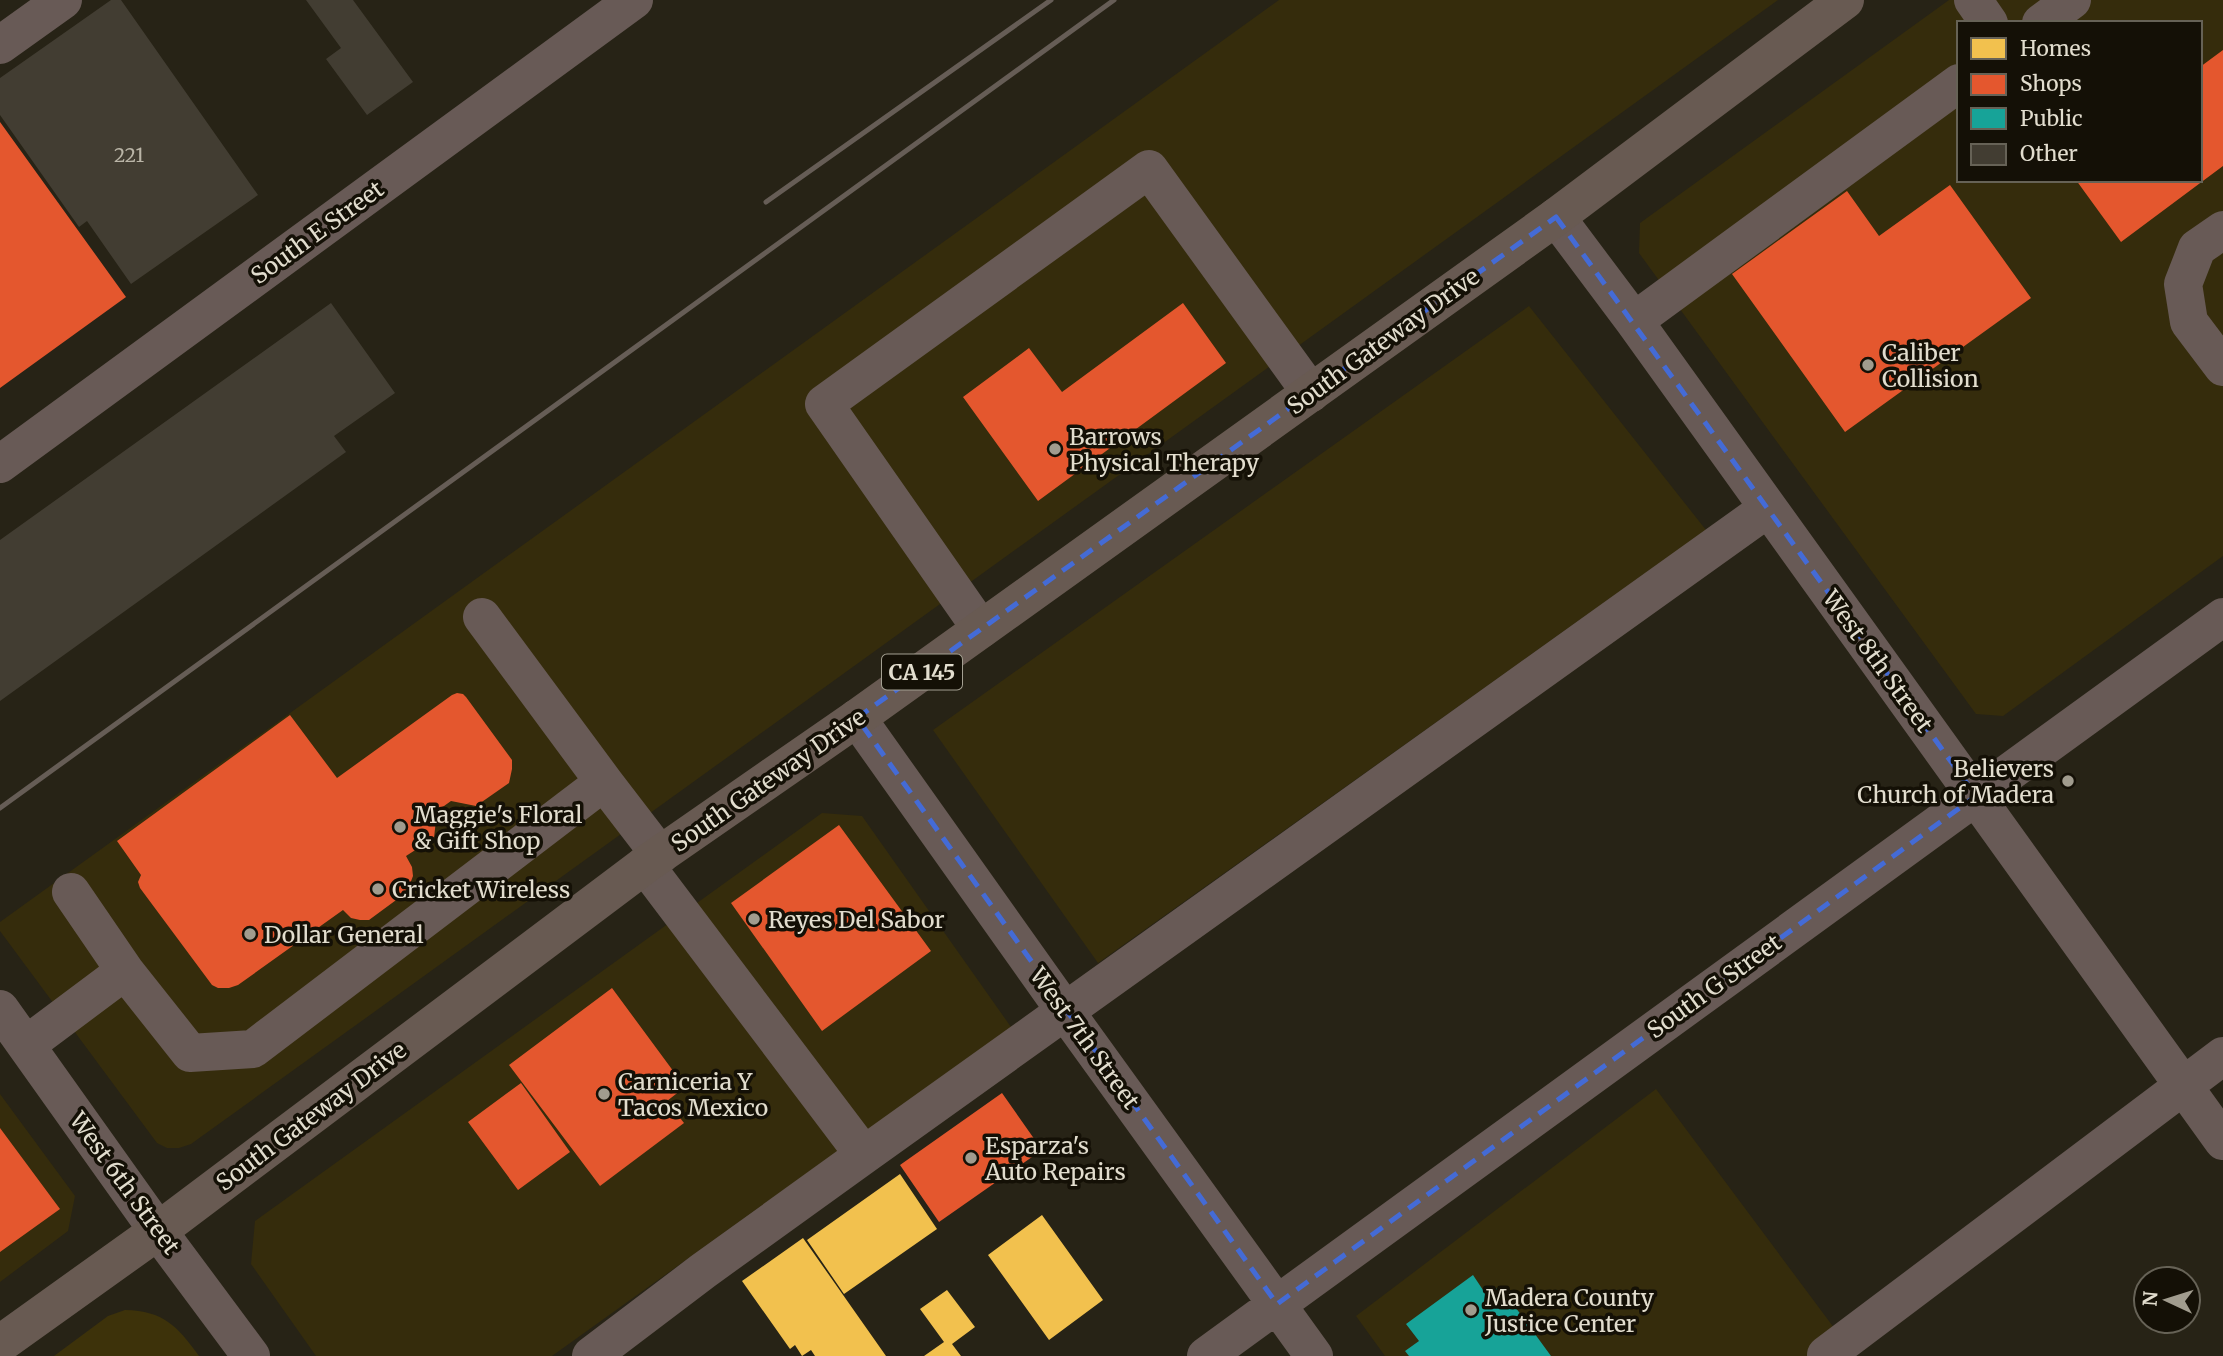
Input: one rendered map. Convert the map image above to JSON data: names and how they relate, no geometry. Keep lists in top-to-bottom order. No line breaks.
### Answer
{"streets":{"main road":["South Gateway Drive","CA 145"],"street":["South E Street","West 8th Street","South G Street","West 7th Street","West 6th Street"]},"crossings":[["South Gateway Drive","West 8th Street"],["South Gateway Drive","West 7th Street"],["South Gateway Drive","West 6th Street"],["West 8th Street","South G Street"],["South G Street","West 7th Street"]],"places":["Caliber Collision","Barrows Physical Therapy","Believers Church of Madera","Maggie's Floral & Gift Shop","Cricket Wireless","Reyes Del Sabor","Dollar General","Carniceria Y Tacos Mexico","Esparza's Auto Repairs","Madera County Justice Center"],"house_numbers":["221"],"legend":["Homes","Shops","Public","Other"],"north":"left"}
